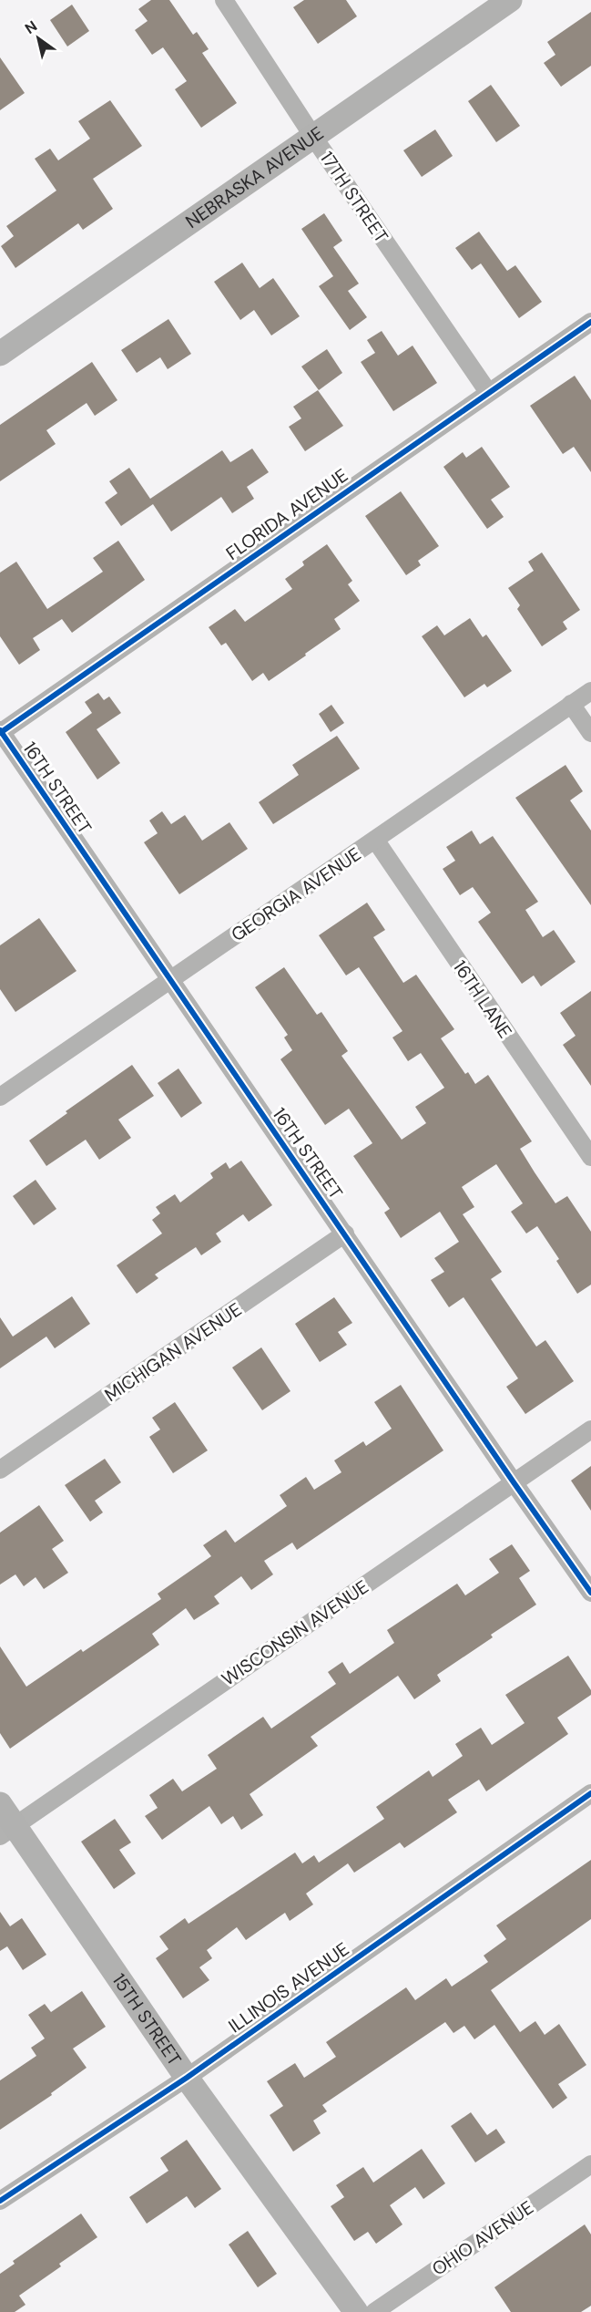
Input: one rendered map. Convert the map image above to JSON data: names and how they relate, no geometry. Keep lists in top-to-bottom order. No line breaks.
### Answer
{"streets":{"street":["NEBRASKA AVENUE","17TH STREET","FLORIDA AVENUE","16TH STREET","GEORGIA AVENUE","16TH LANE","MICHIGAN AVENUE","WISCONSIN AVENUE","ILLINOIS AVENUE","15TH STREET","OHIO AVENUE"]},"crossings":[["NEBRASKA AVENUE","17TH STREET"],["17TH STREET","FLORIDA AVENUE"],["FLORIDA AVENUE","16TH STREET"],["16TH STREET","GEORGIA AVENUE"],["16TH STREET","MICHIGAN AVENUE"],["16TH STREET","WISCONSIN AVENUE"],["GEORGIA AVENUE","16TH LANE"],["WISCONSIN AVENUE","15TH STREET"],["ILLINOIS AVENUE","15TH STREET"]],"north":"top left"}
